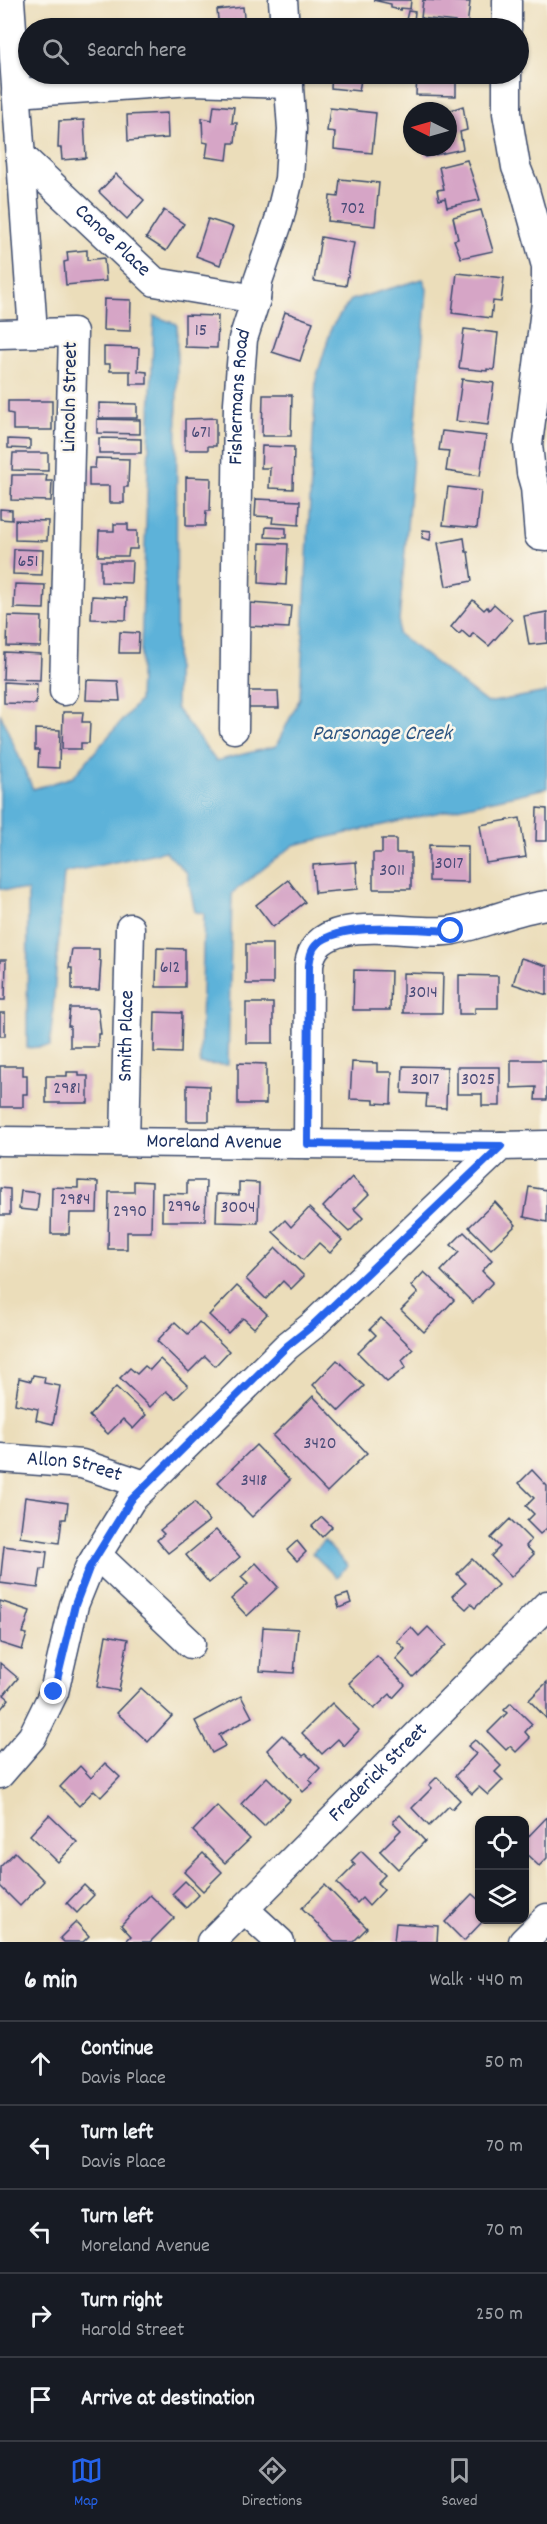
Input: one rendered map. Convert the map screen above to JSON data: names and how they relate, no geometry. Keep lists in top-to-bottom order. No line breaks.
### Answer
{"streets":{"street":["Canoe Place","Lincoln Street","Fishermans Road","Smith Place","Moreland Avenue","Allon Street","Frederick Street"]},"crossings":[["Canoe Place","Lincoln Street"],["Canoe Place","Fishermans Road"],["Smith Place","Moreland Avenue"]],"water":["Parsonage Creek"],"house_numbers":["702","15","671","651","3017","3011","612","3014","3017","3025","2981","2984","2996","3004","2990","3420","3418"],"north":"left","page":{"search":"Search here","heading":["6 min","Walk · 440 m"],"list":[["Continue","Davis Place","50 m"],["Turn left","Davis Place","70 m"],["Turn left","Moreland Avenue","70 m"],["Turn right","Harold Street","250 m"],"Arrive at destination"],"nav":["Map","Directions","Saved"]}}
